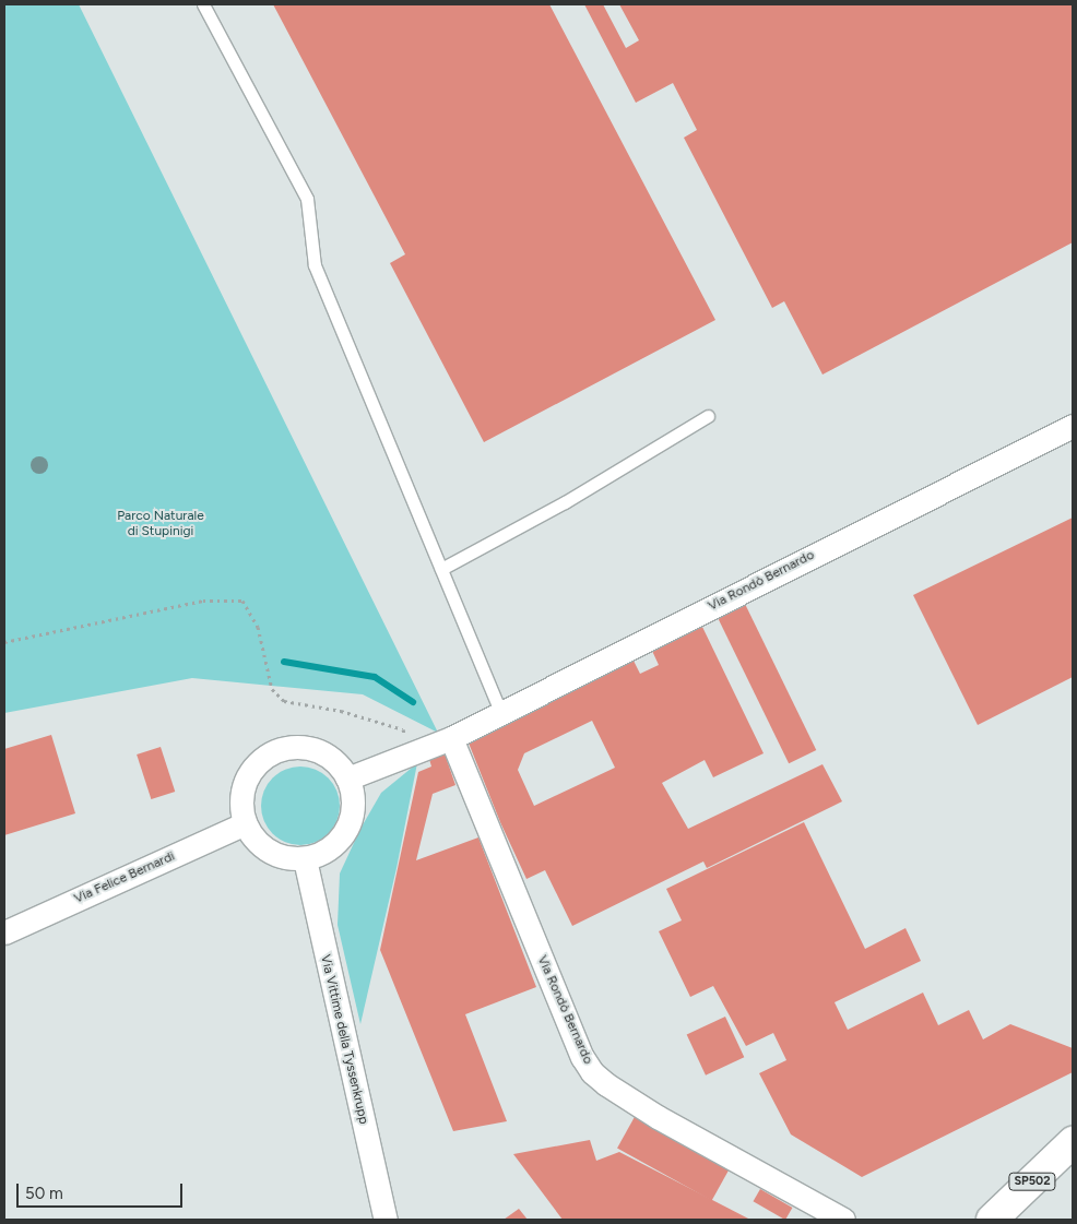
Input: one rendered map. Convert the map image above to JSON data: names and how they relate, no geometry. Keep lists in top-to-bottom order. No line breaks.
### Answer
{"streets":{"main road":["SP502"],"street":["Via Rondò Bernardo","Via Felice Bernardi","Via Vittime della Tyssenkrupp"]},"crossings":[["Via Rondò Bernardo","Via Felice Bernardi"],["Via Rondò Bernardo","Via Vittime della Tyssenkrupp"],["Via Felice Bernardi","Via Vittime della Tyssenkrupp"]],"parks":["Parco Naturale di Stupinigi"],"scale_bar":"50 m"}
